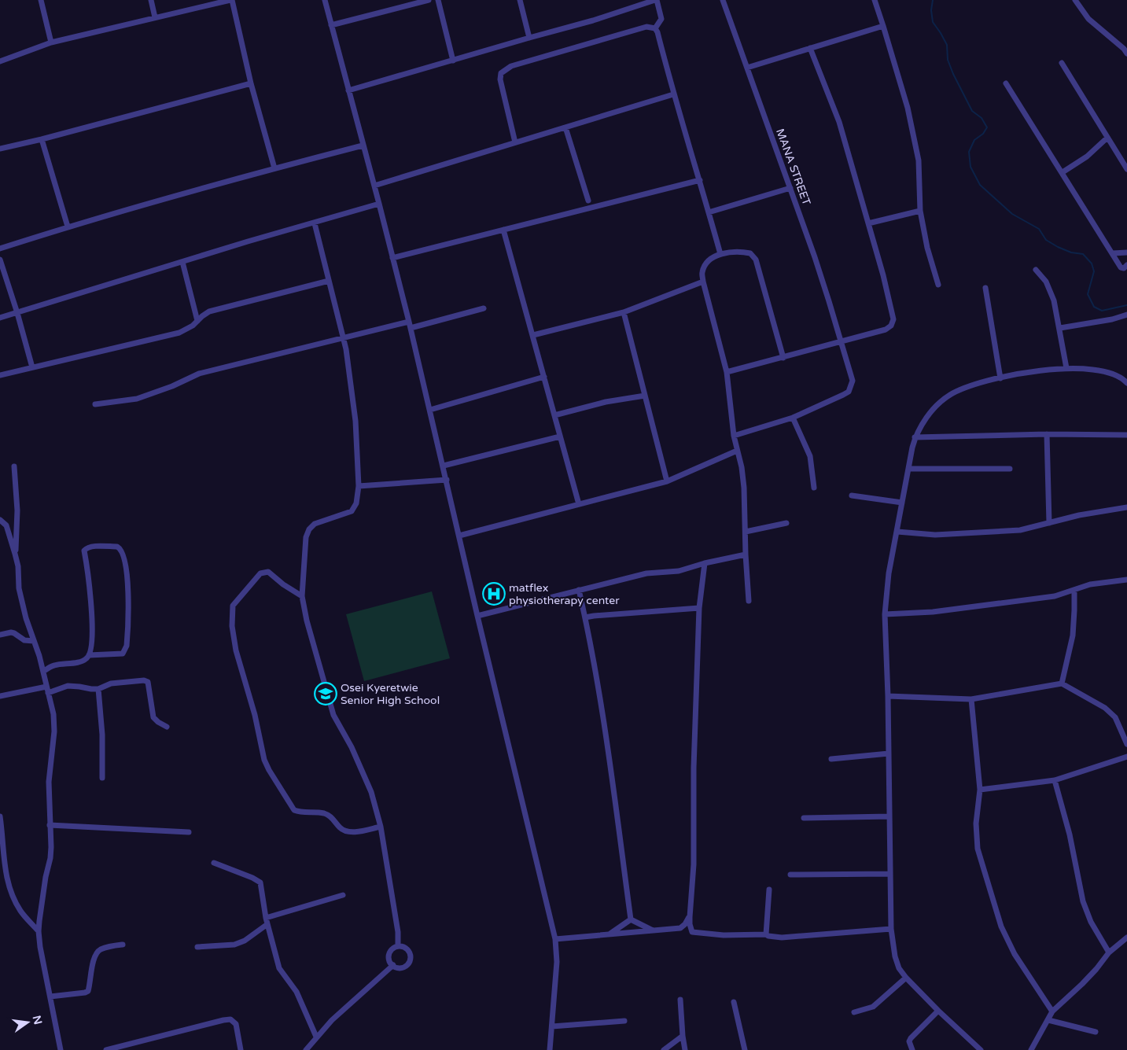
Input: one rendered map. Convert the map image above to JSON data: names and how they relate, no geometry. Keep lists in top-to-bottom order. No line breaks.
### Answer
{"streets":{"street":["MANA STREET"]},"places":{"hospital":["matflex physiotherapy center"],"school or university":["Osei Kyeretwie Senior High School"]},"north":"right"}
